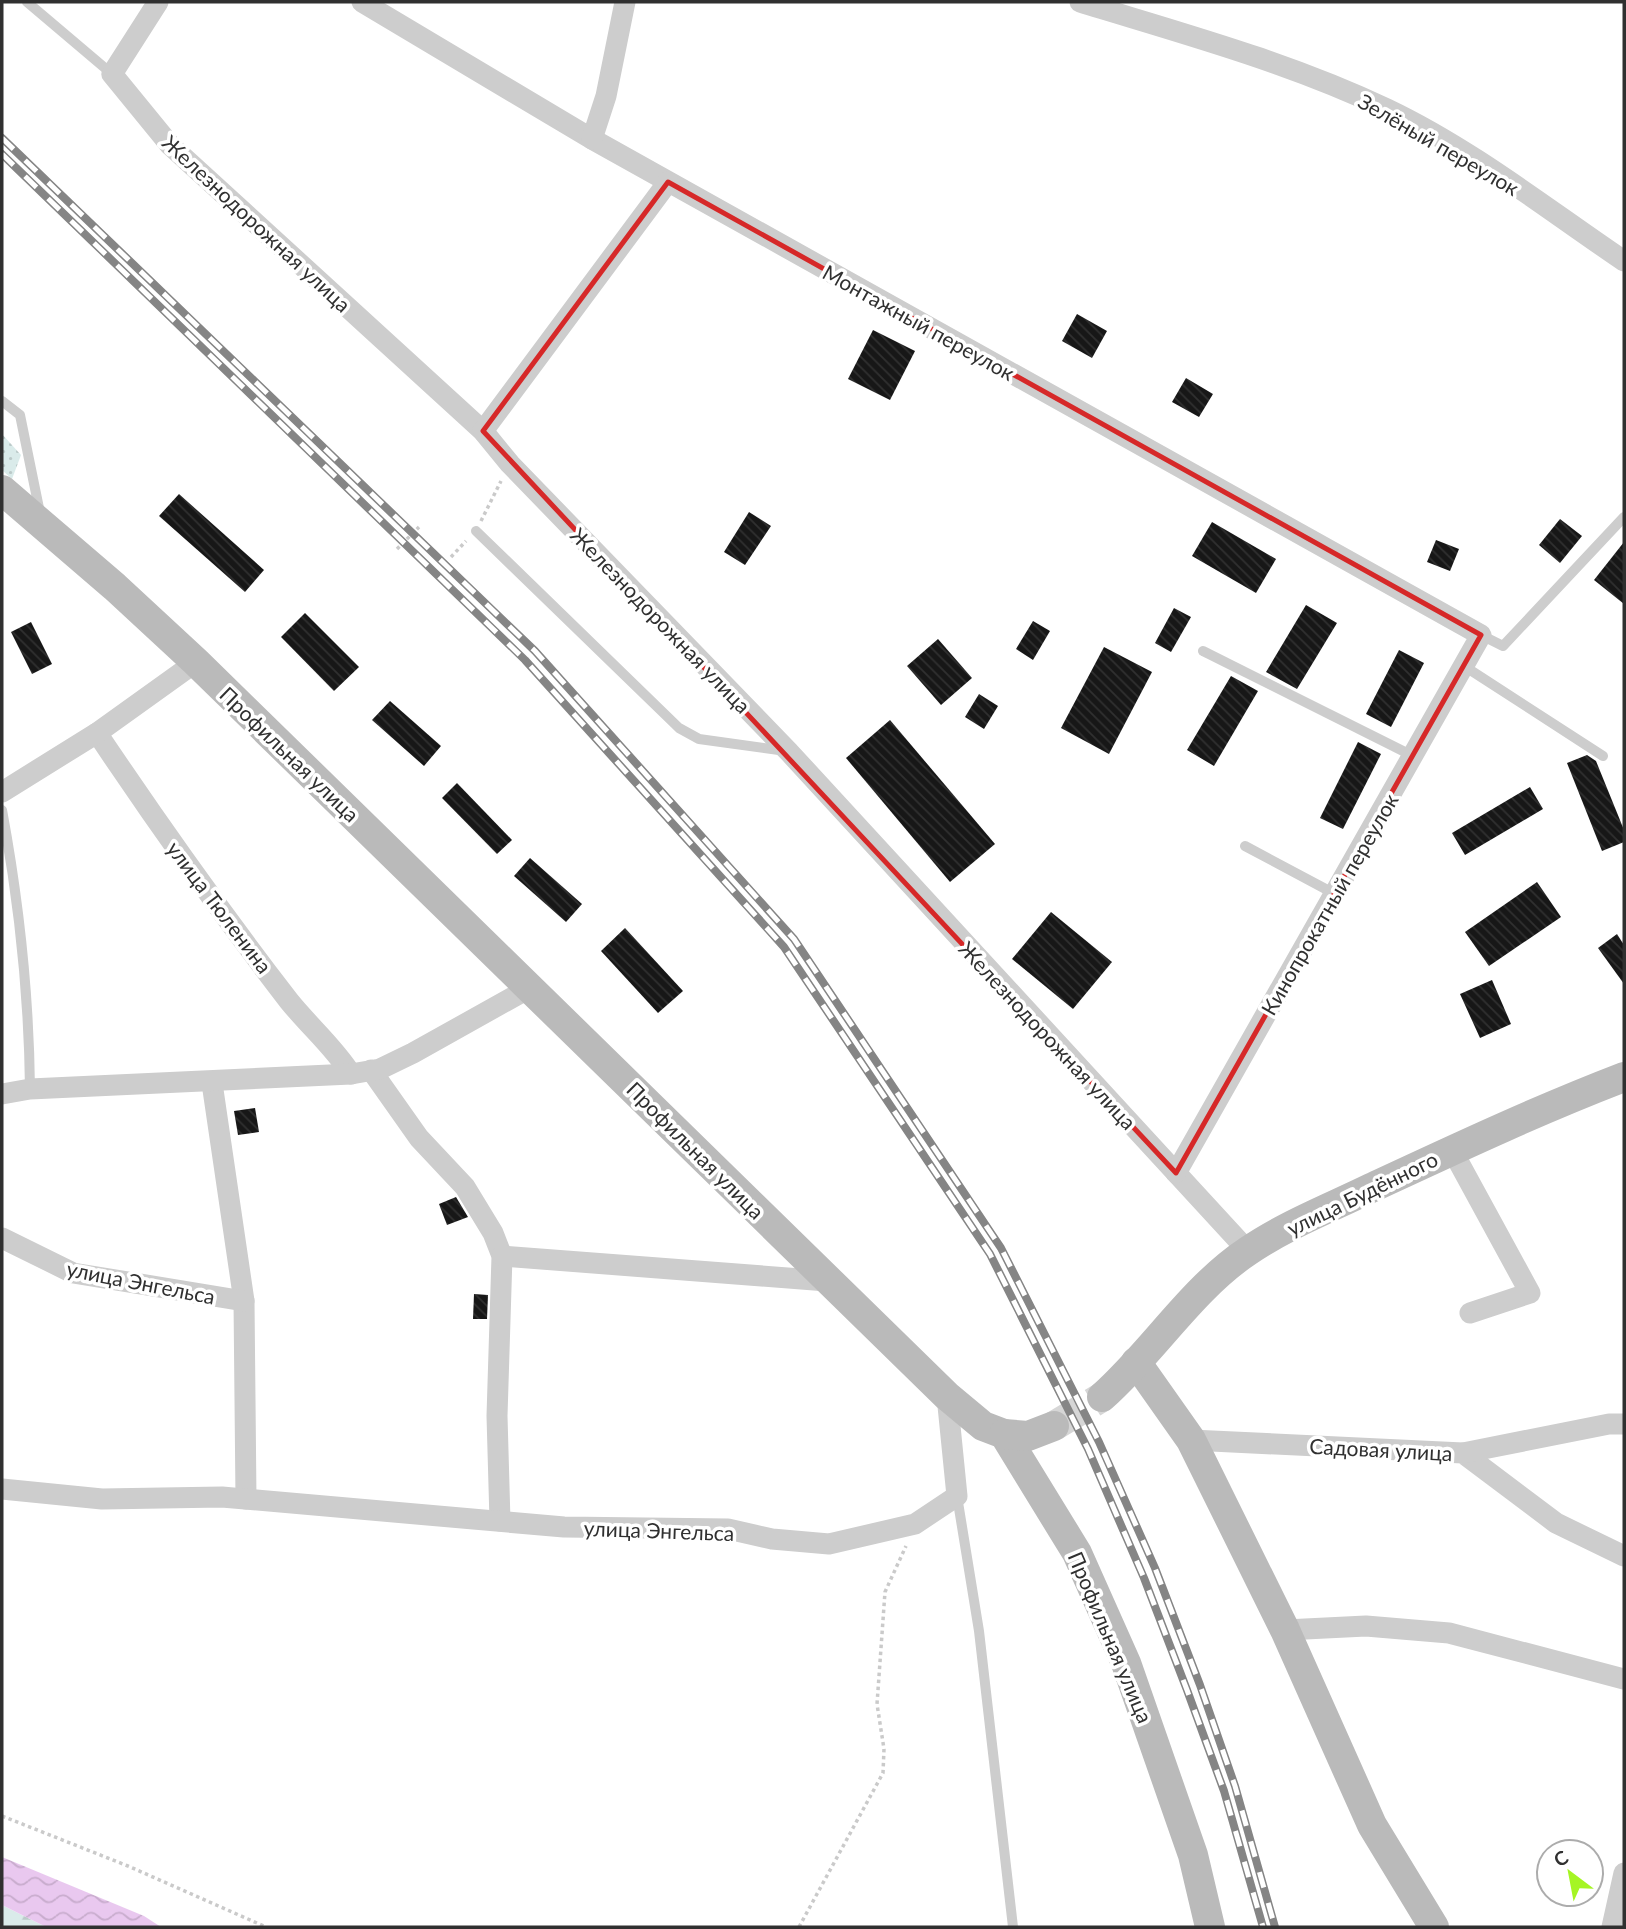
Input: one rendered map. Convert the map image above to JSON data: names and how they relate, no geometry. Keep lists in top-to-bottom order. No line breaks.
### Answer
{"streets":{"main road":["Профильная улица","улица Будённого"],"street":["Зелёный переулок","Железнодорожная улица","Монтажный переулок","Кинопрокатный переулок","улица Тюленина","улица Энгельса","Садовая улица"]},"crossings":[["Железнодорожная улица","Кинопрокатный переулок"],["Железнодорожная улица","улица Будённого"],["Монтажный переулок","Кинопрокатный переулок"]],"north":"top left"}
